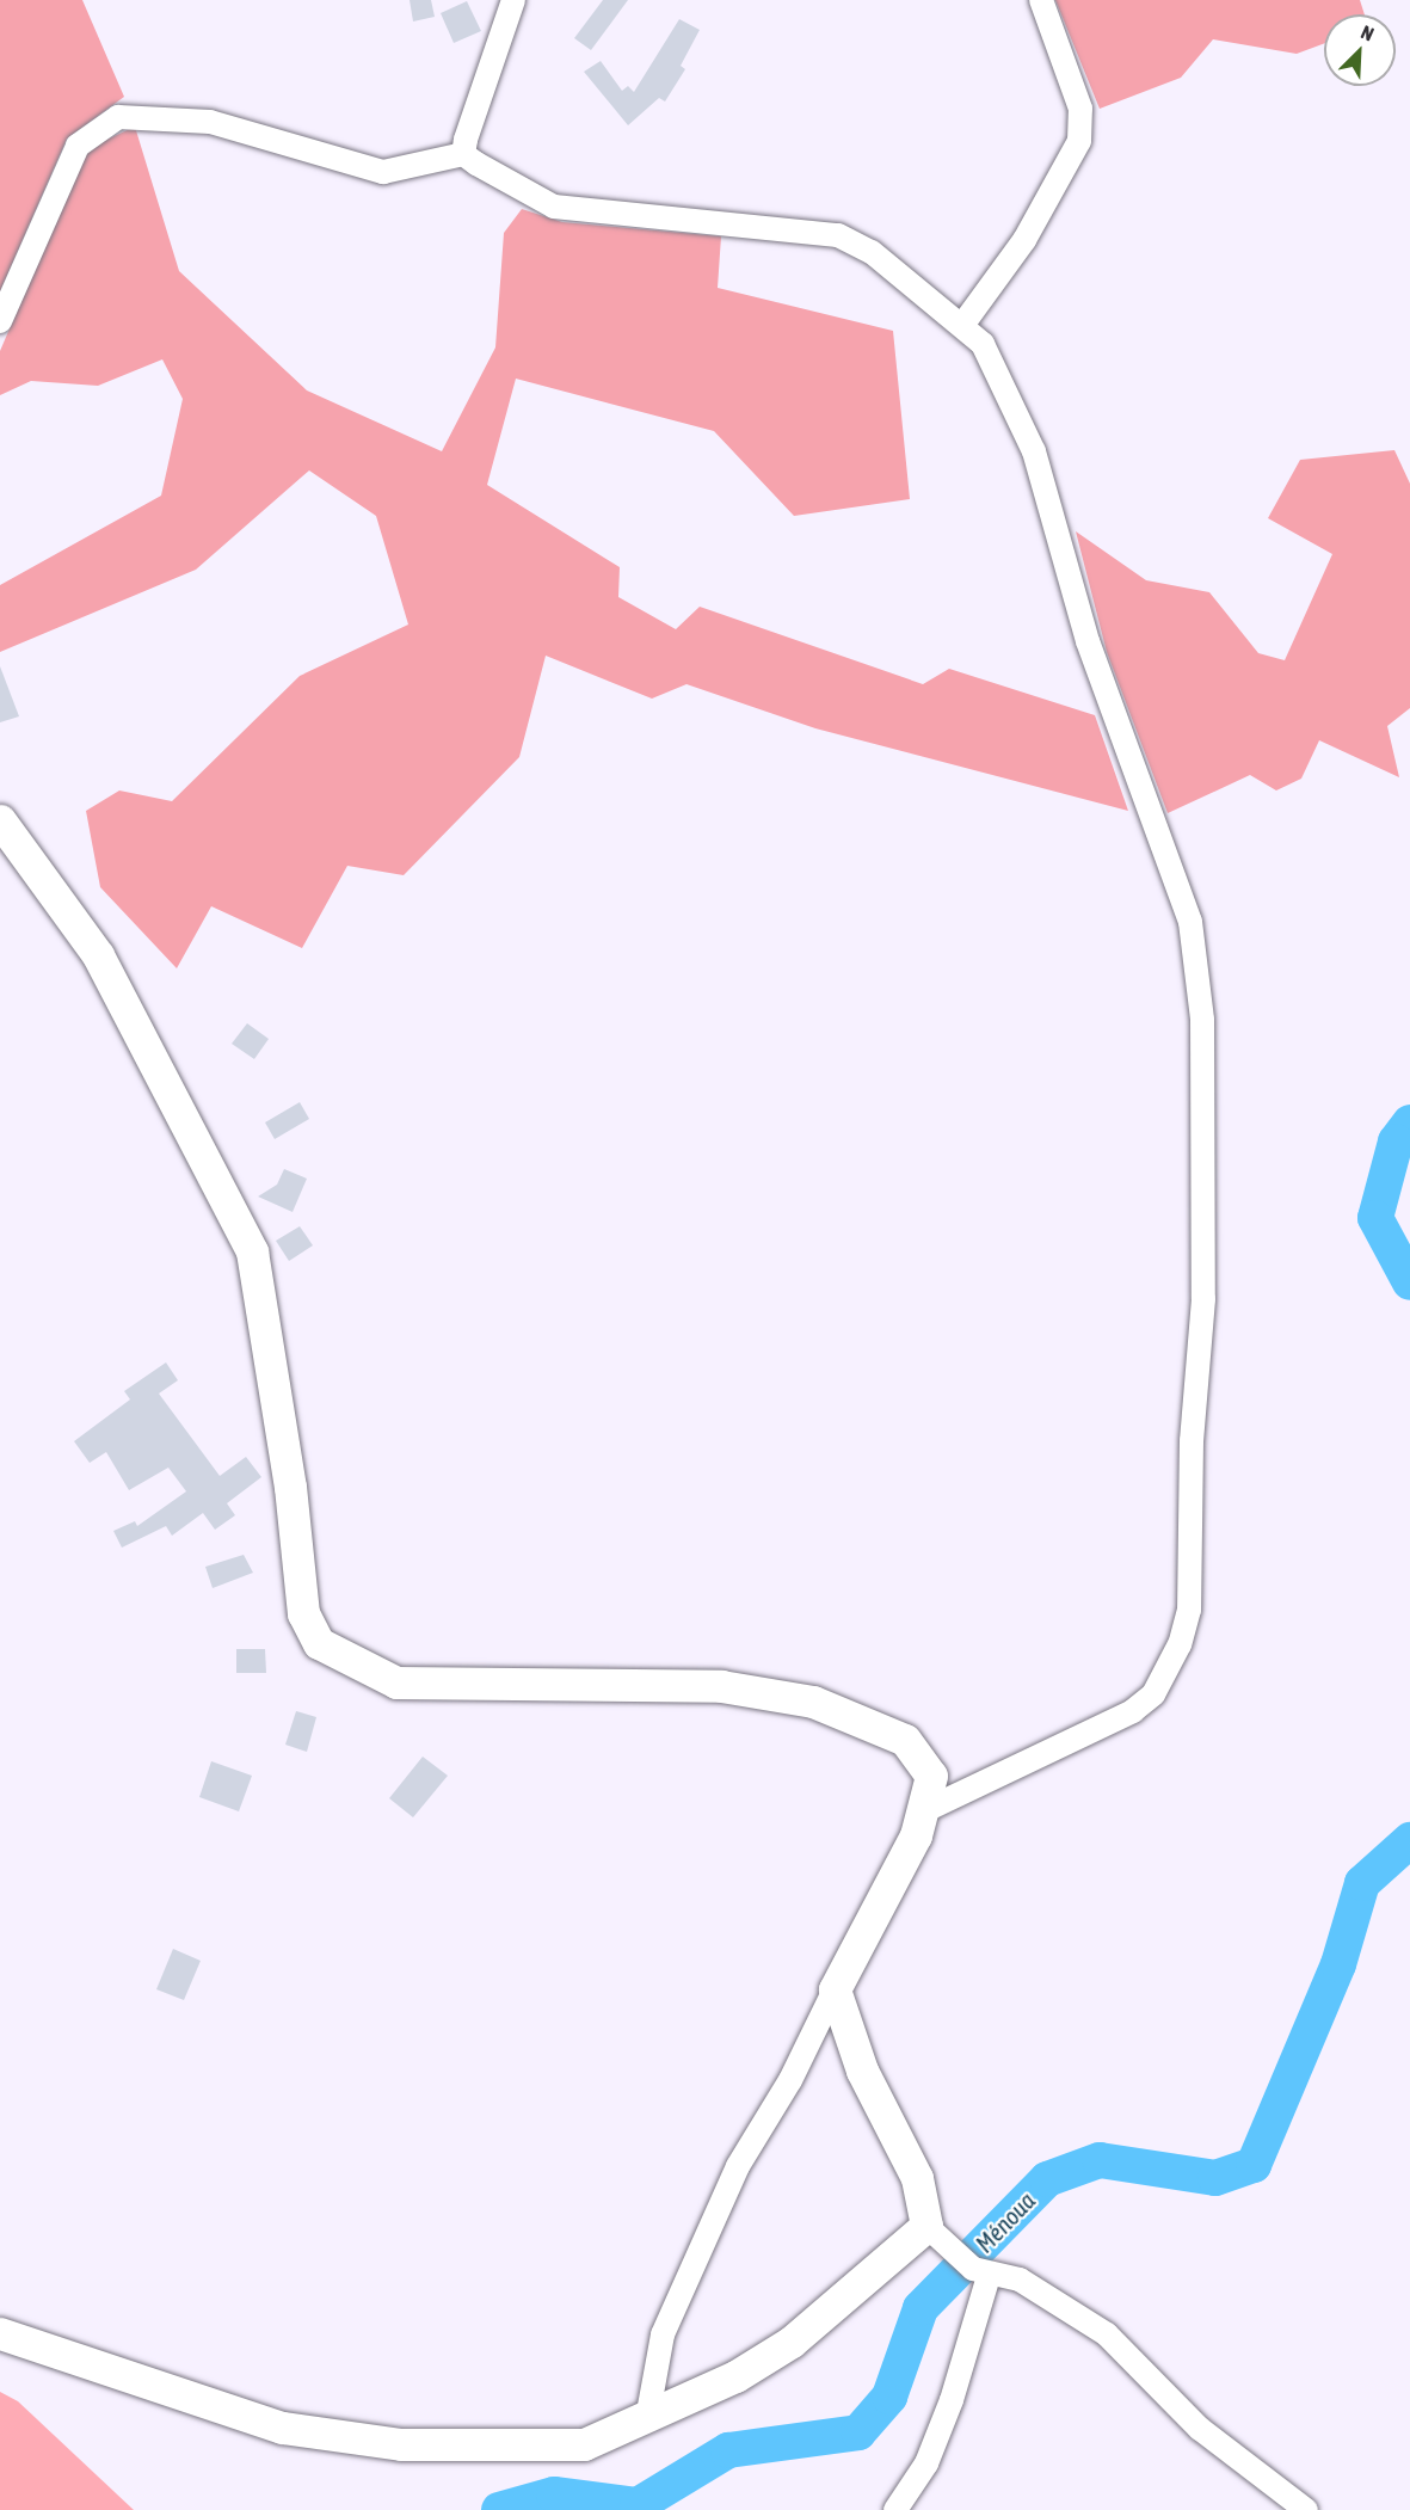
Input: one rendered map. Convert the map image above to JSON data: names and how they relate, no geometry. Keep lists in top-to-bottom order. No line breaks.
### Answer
{"water":["Ménoua"],"north":"top right"}
